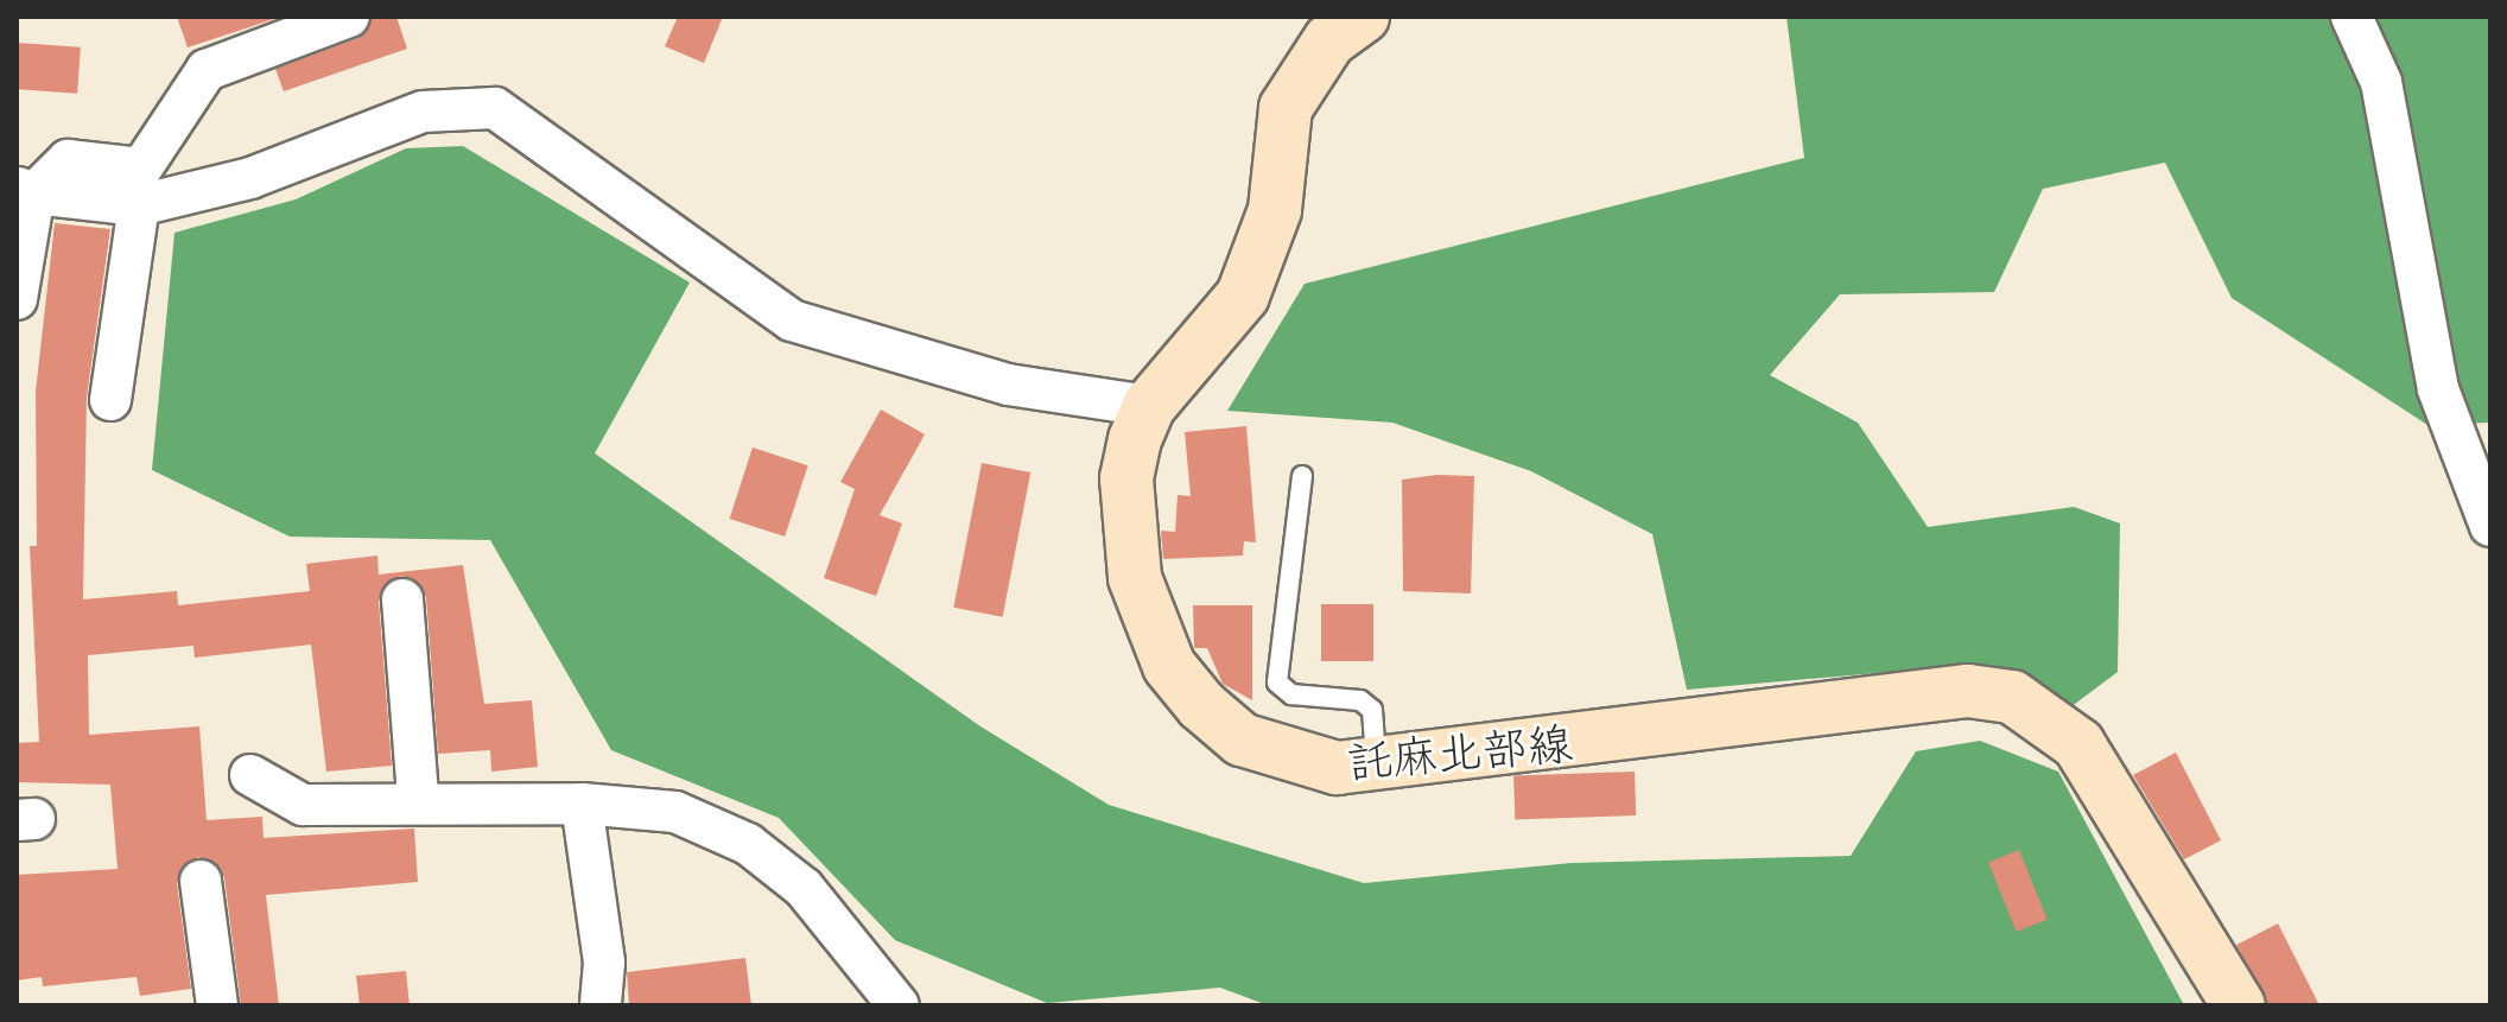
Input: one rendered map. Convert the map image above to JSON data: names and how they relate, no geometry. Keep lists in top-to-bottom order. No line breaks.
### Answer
{"streets":{"main road":["託麻北部線"]}}
